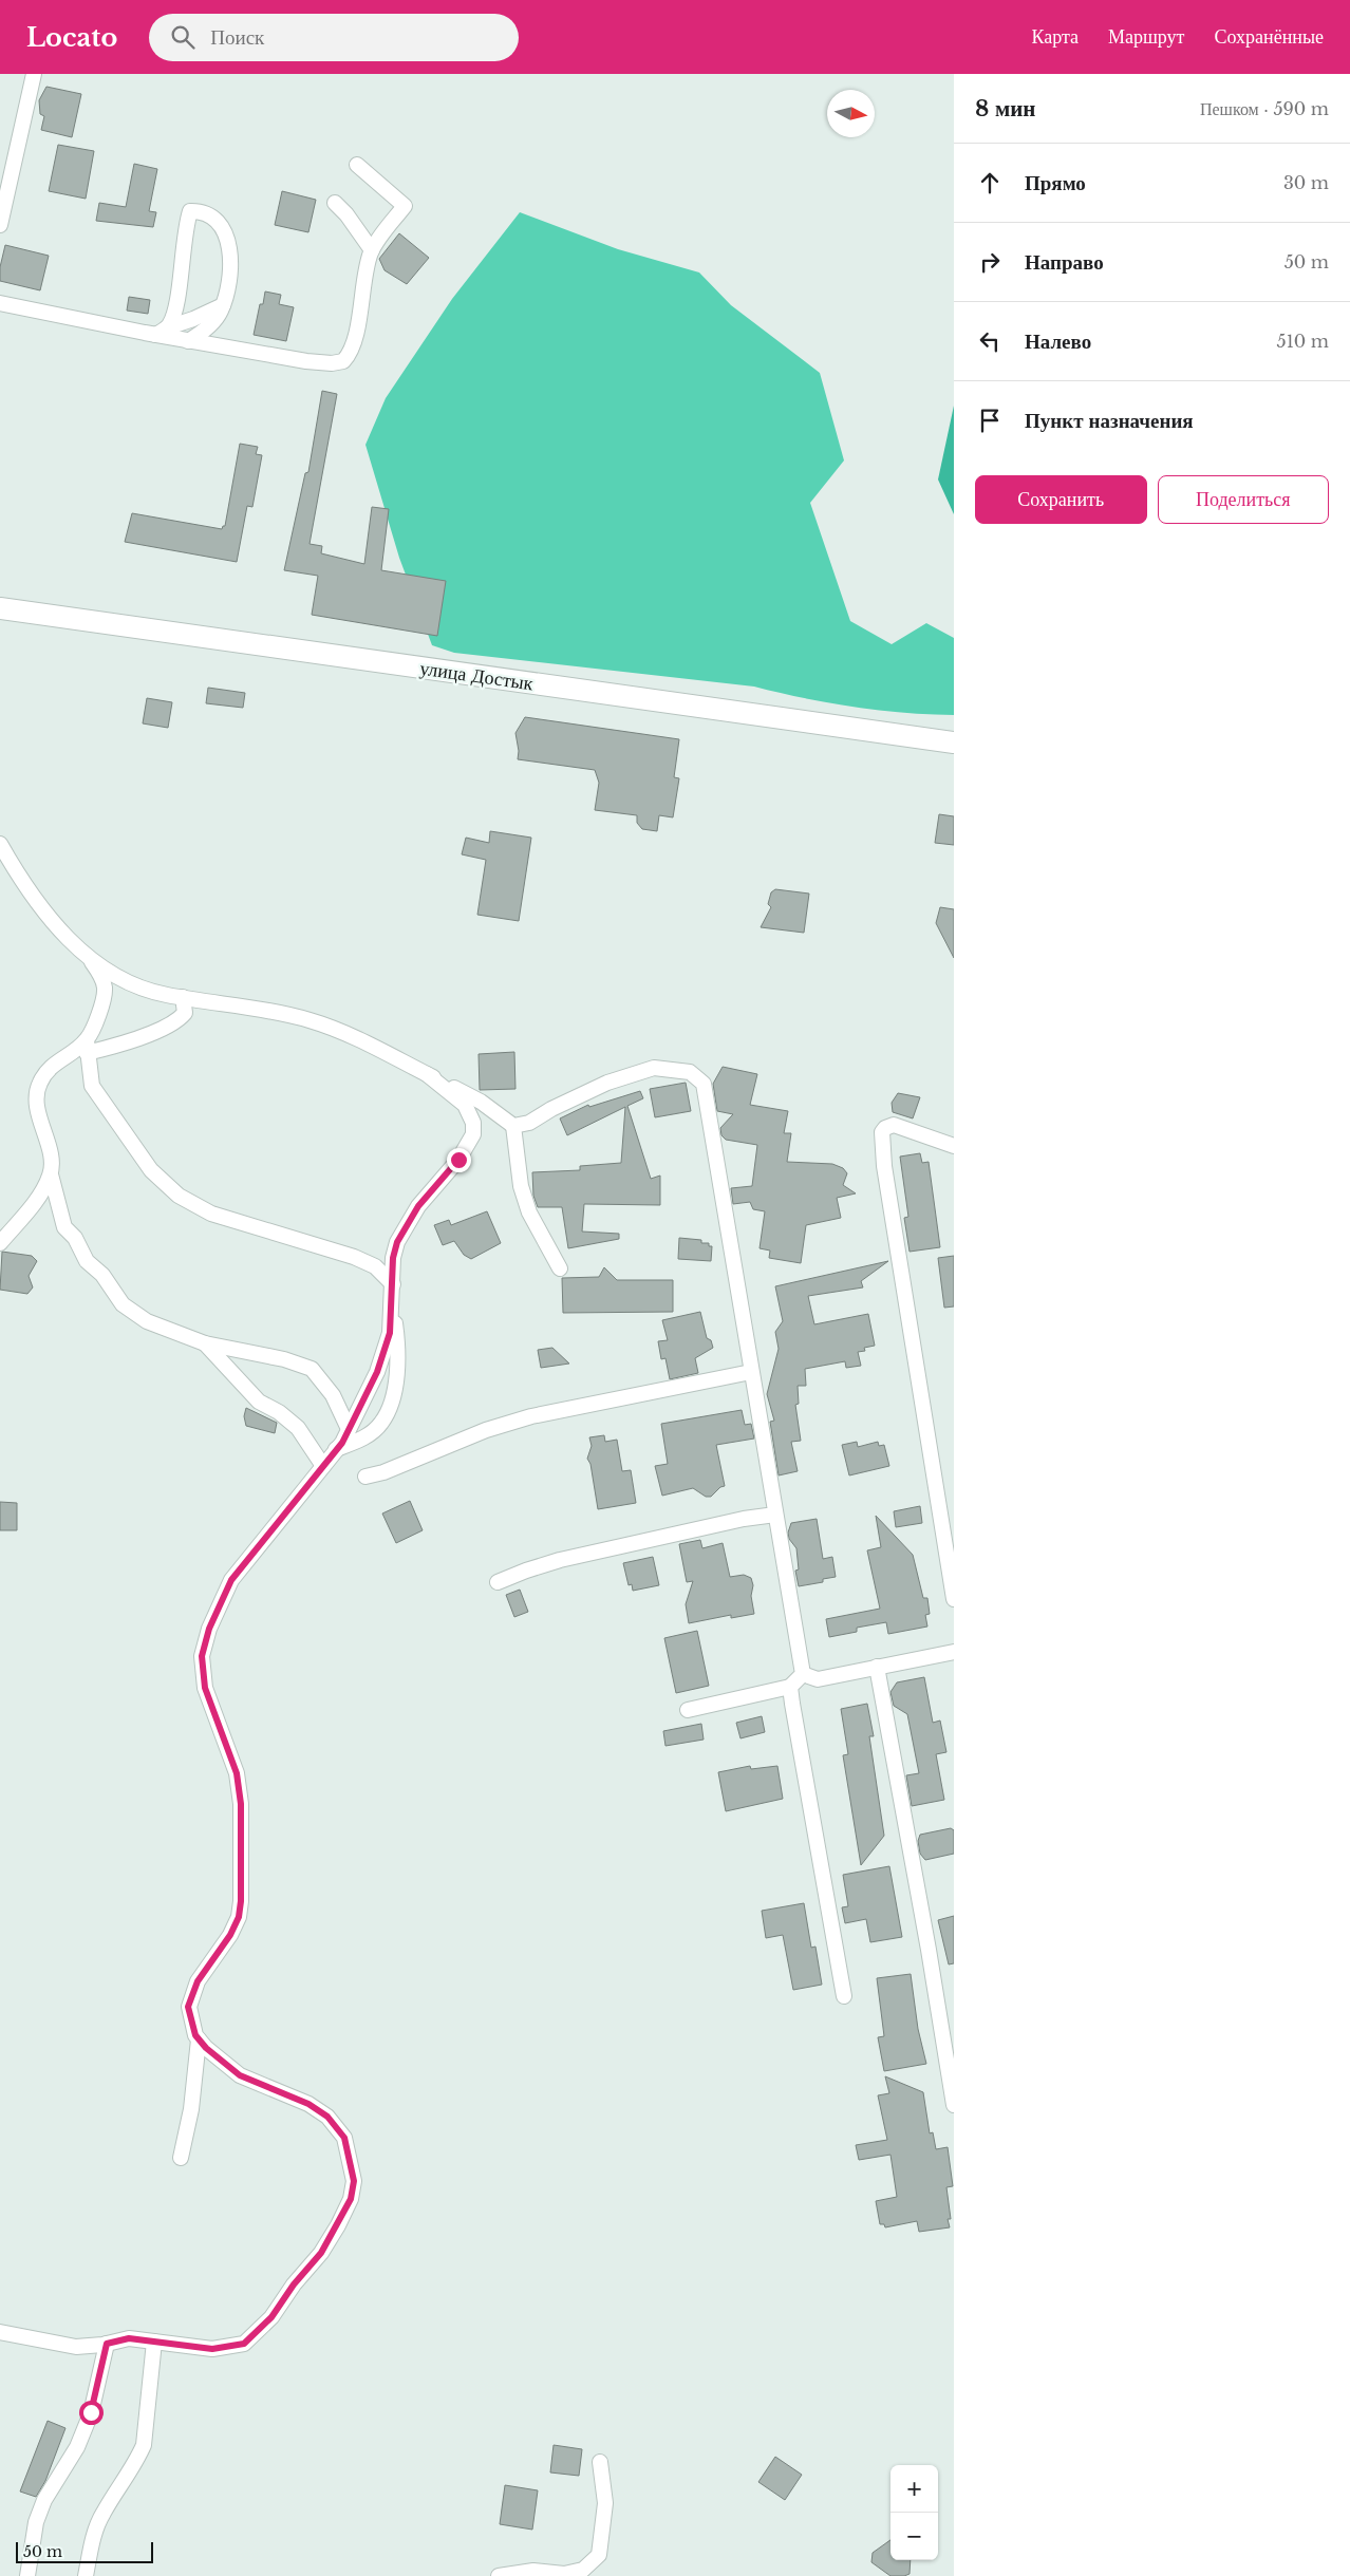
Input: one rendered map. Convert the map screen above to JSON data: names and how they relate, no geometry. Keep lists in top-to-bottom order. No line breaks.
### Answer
{"streets":{"main road":["улица Достык"]},"scale_bar":"50 m","north":"right","page":{"header":"Locato","search":"Поиск","nav":["Карта","Маршрут","Сохранённые"],"heading":["8 мин","Пешком · 590 m"],"list":[["Прямо","30 m"],["Направо","50 m"],["Налево","510 m"],"Пункт назначения"],"buttons":["Сохранить","Поделиться"],"map_buttons":["+","−"],"scale":"50 m"}}
